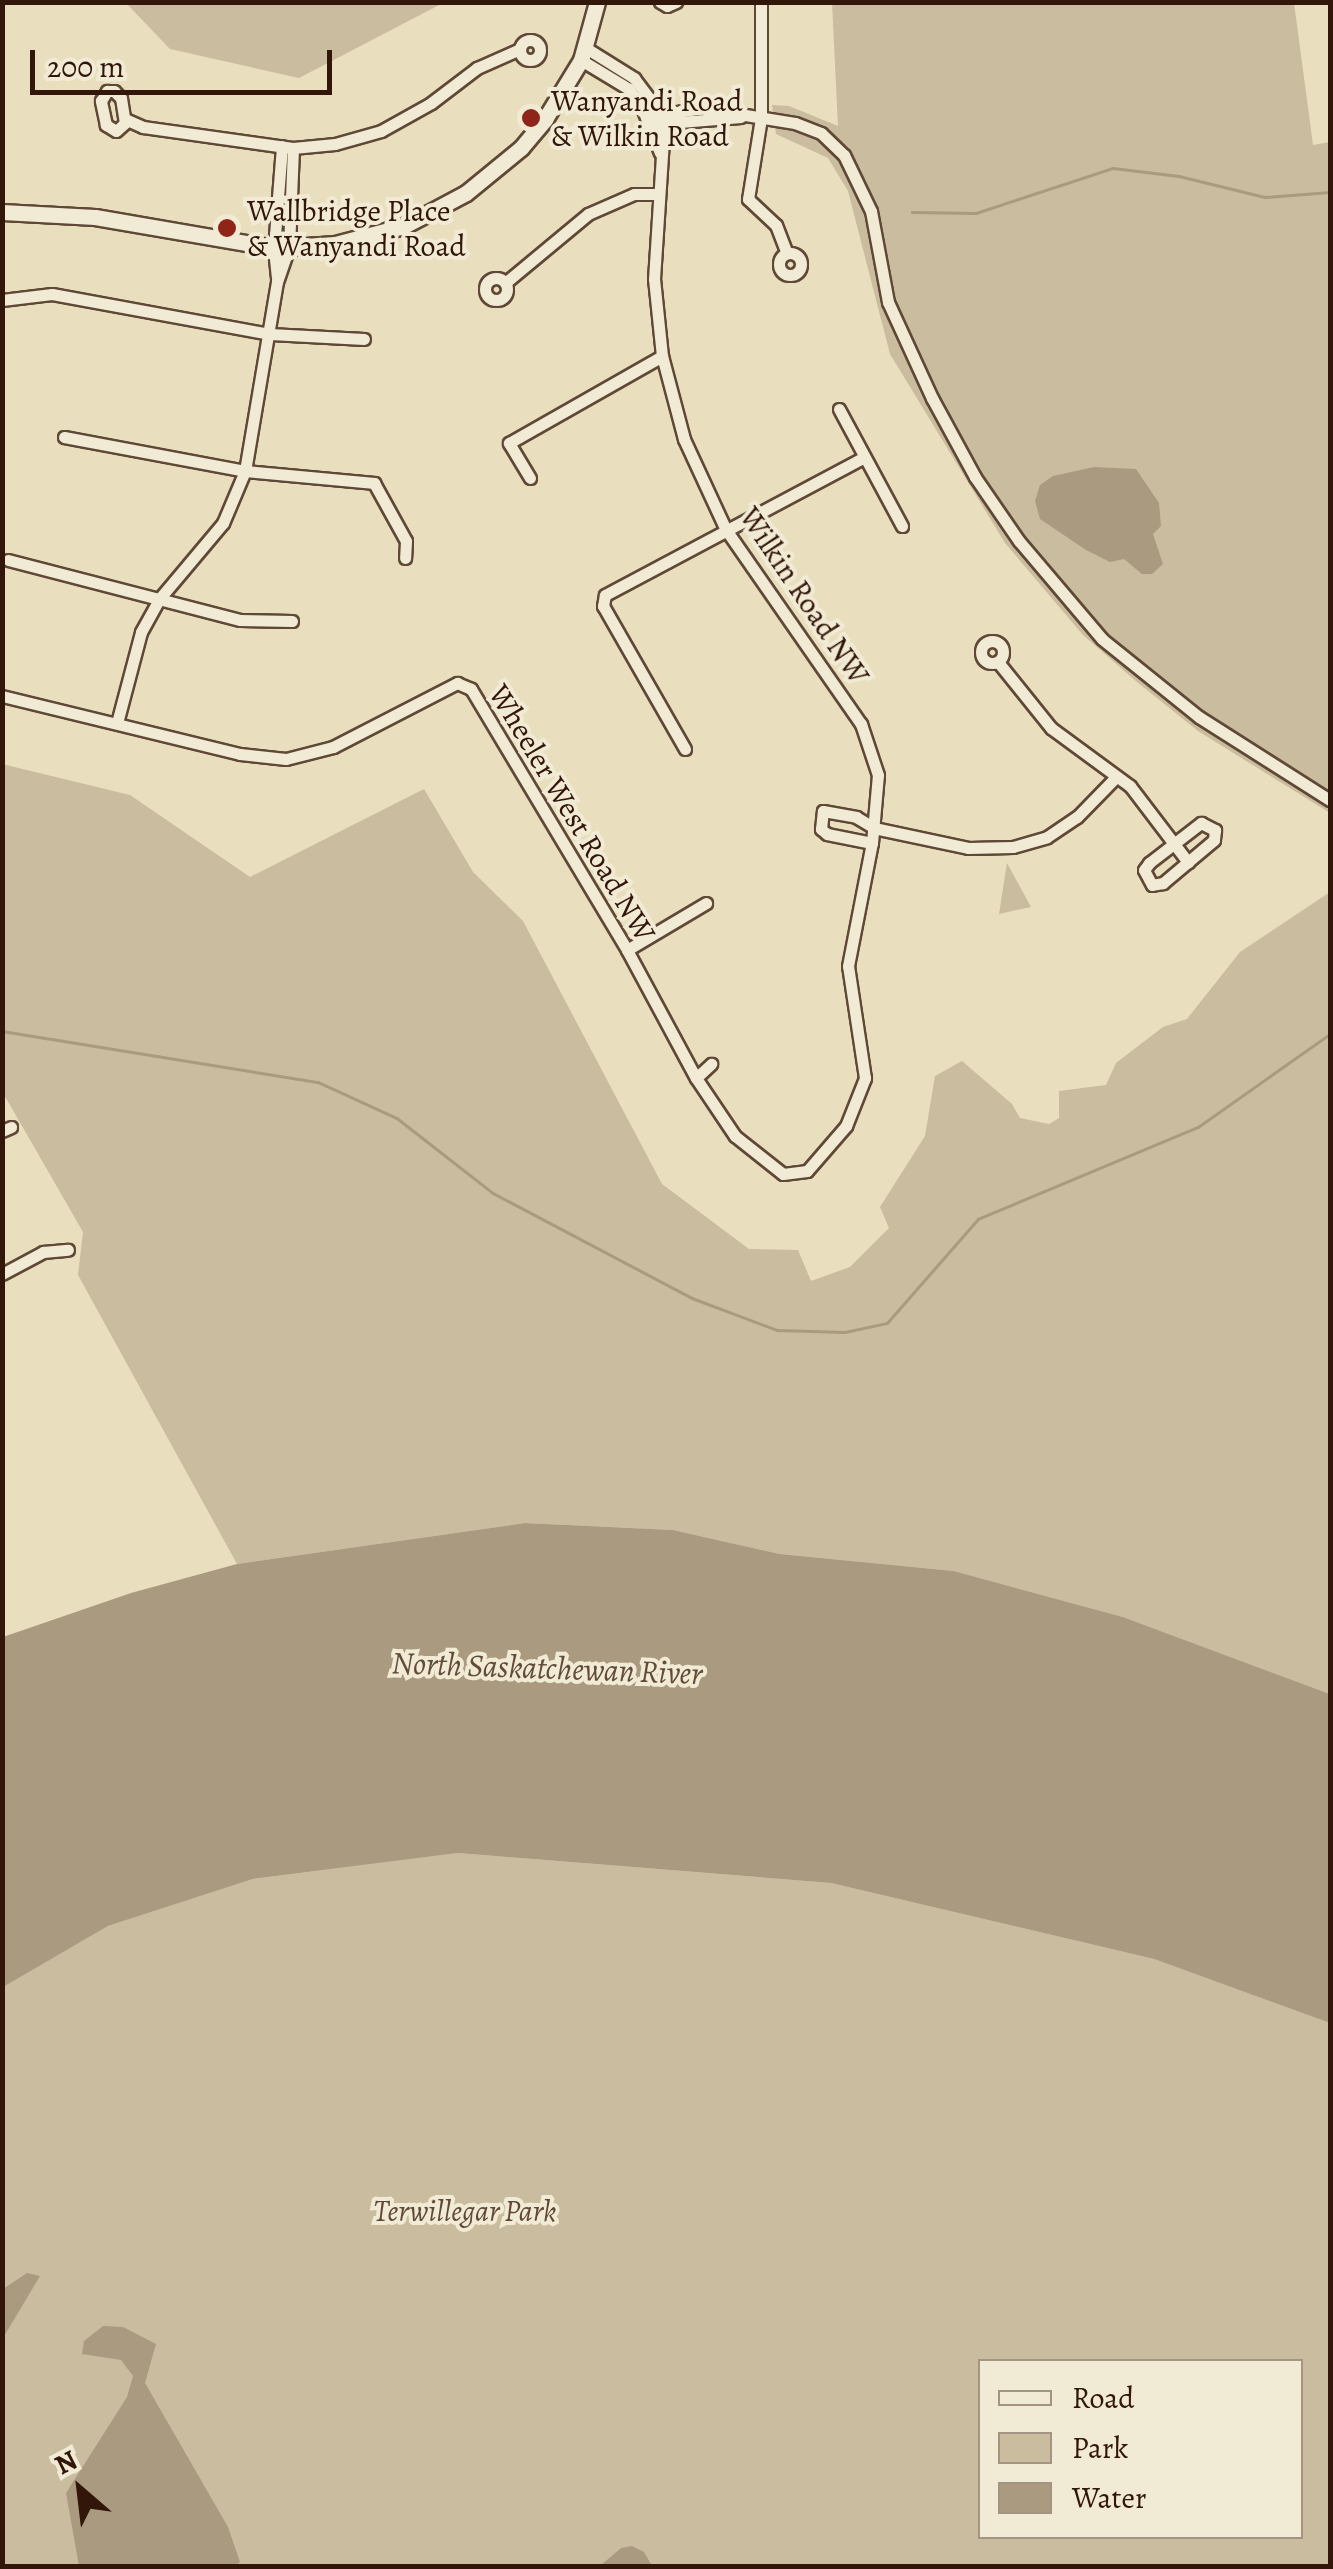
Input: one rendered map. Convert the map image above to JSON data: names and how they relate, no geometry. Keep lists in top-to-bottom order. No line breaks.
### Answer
{"streets":{"street":["Wilkin Road NW","Wheeler West Road NW"]},"crossings":[["Wilkin Road NW","Wheeler West Road NW"]],"water":["North Saskatchewan River"],"parks":["Terwillegar Park"],"places":["Wanyandi Road & Wilkin Road","Wallbridge Place & Wanyandi Road"],"legend":["Road","Park","Water"],"scale_bar":"200 m","north":"top left"}
